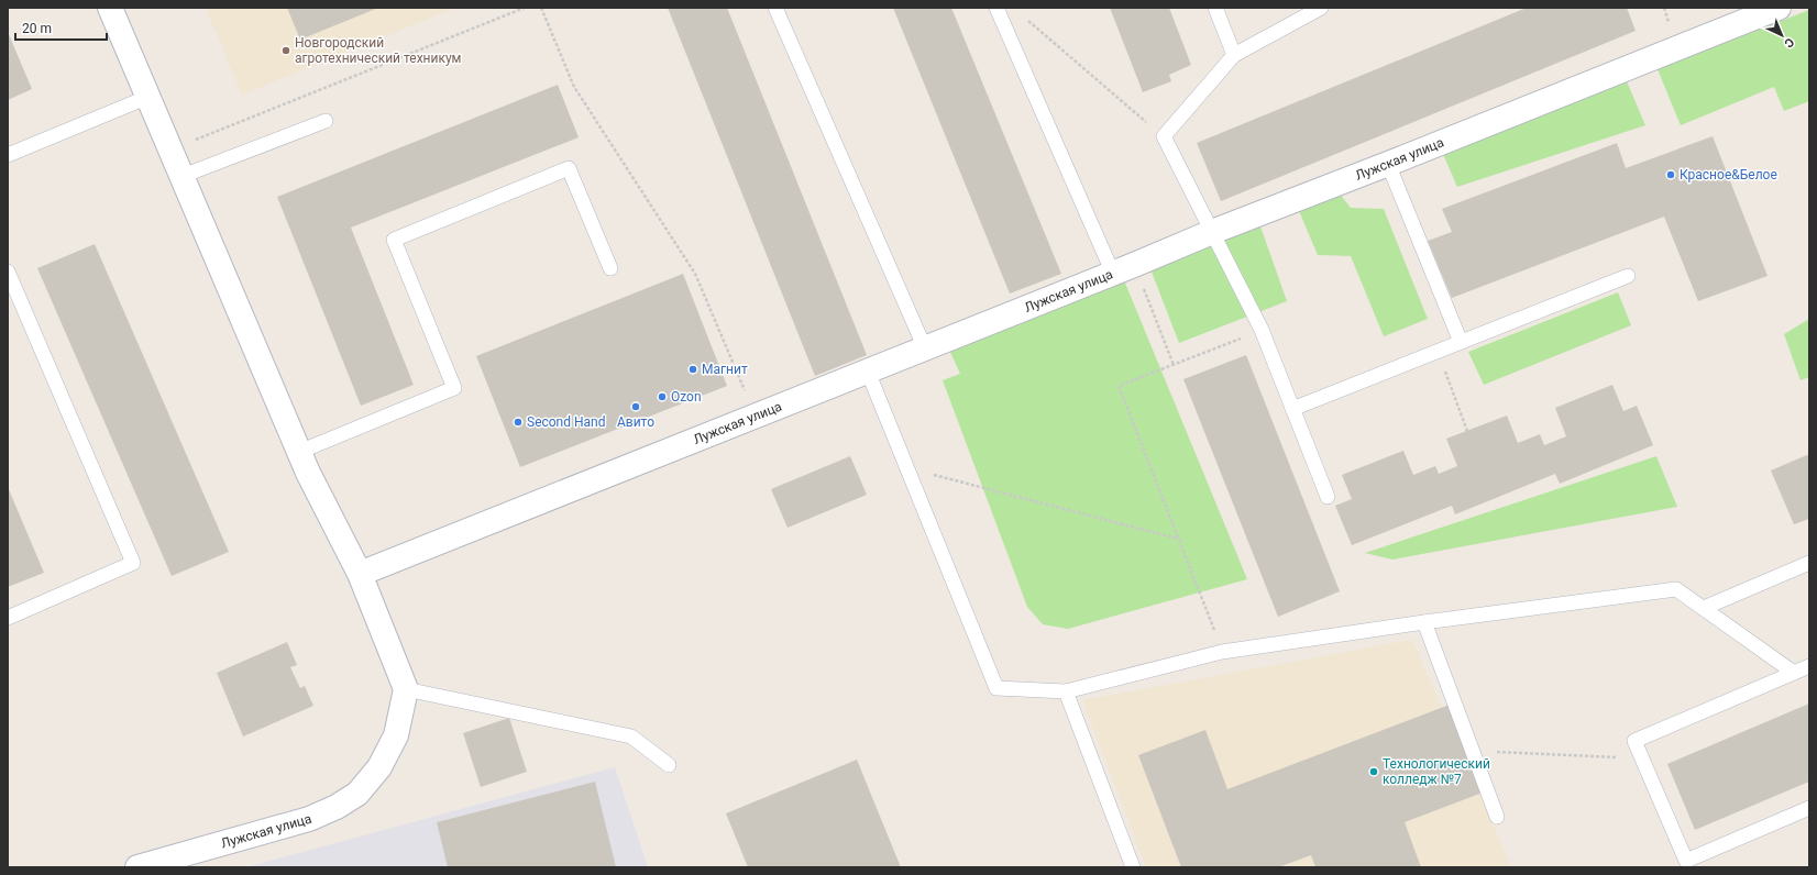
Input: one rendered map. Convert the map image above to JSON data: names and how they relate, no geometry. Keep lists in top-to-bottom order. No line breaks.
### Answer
{"streets":{"street":["Лужская улица"]},"places":["Новгородский агротехнический техникум","Красное&Белое","Магнит","Ozon","Авито","Second Hand","Технологический колледж №7"],"scale_bar":"20 m","north":"bottom right"}
